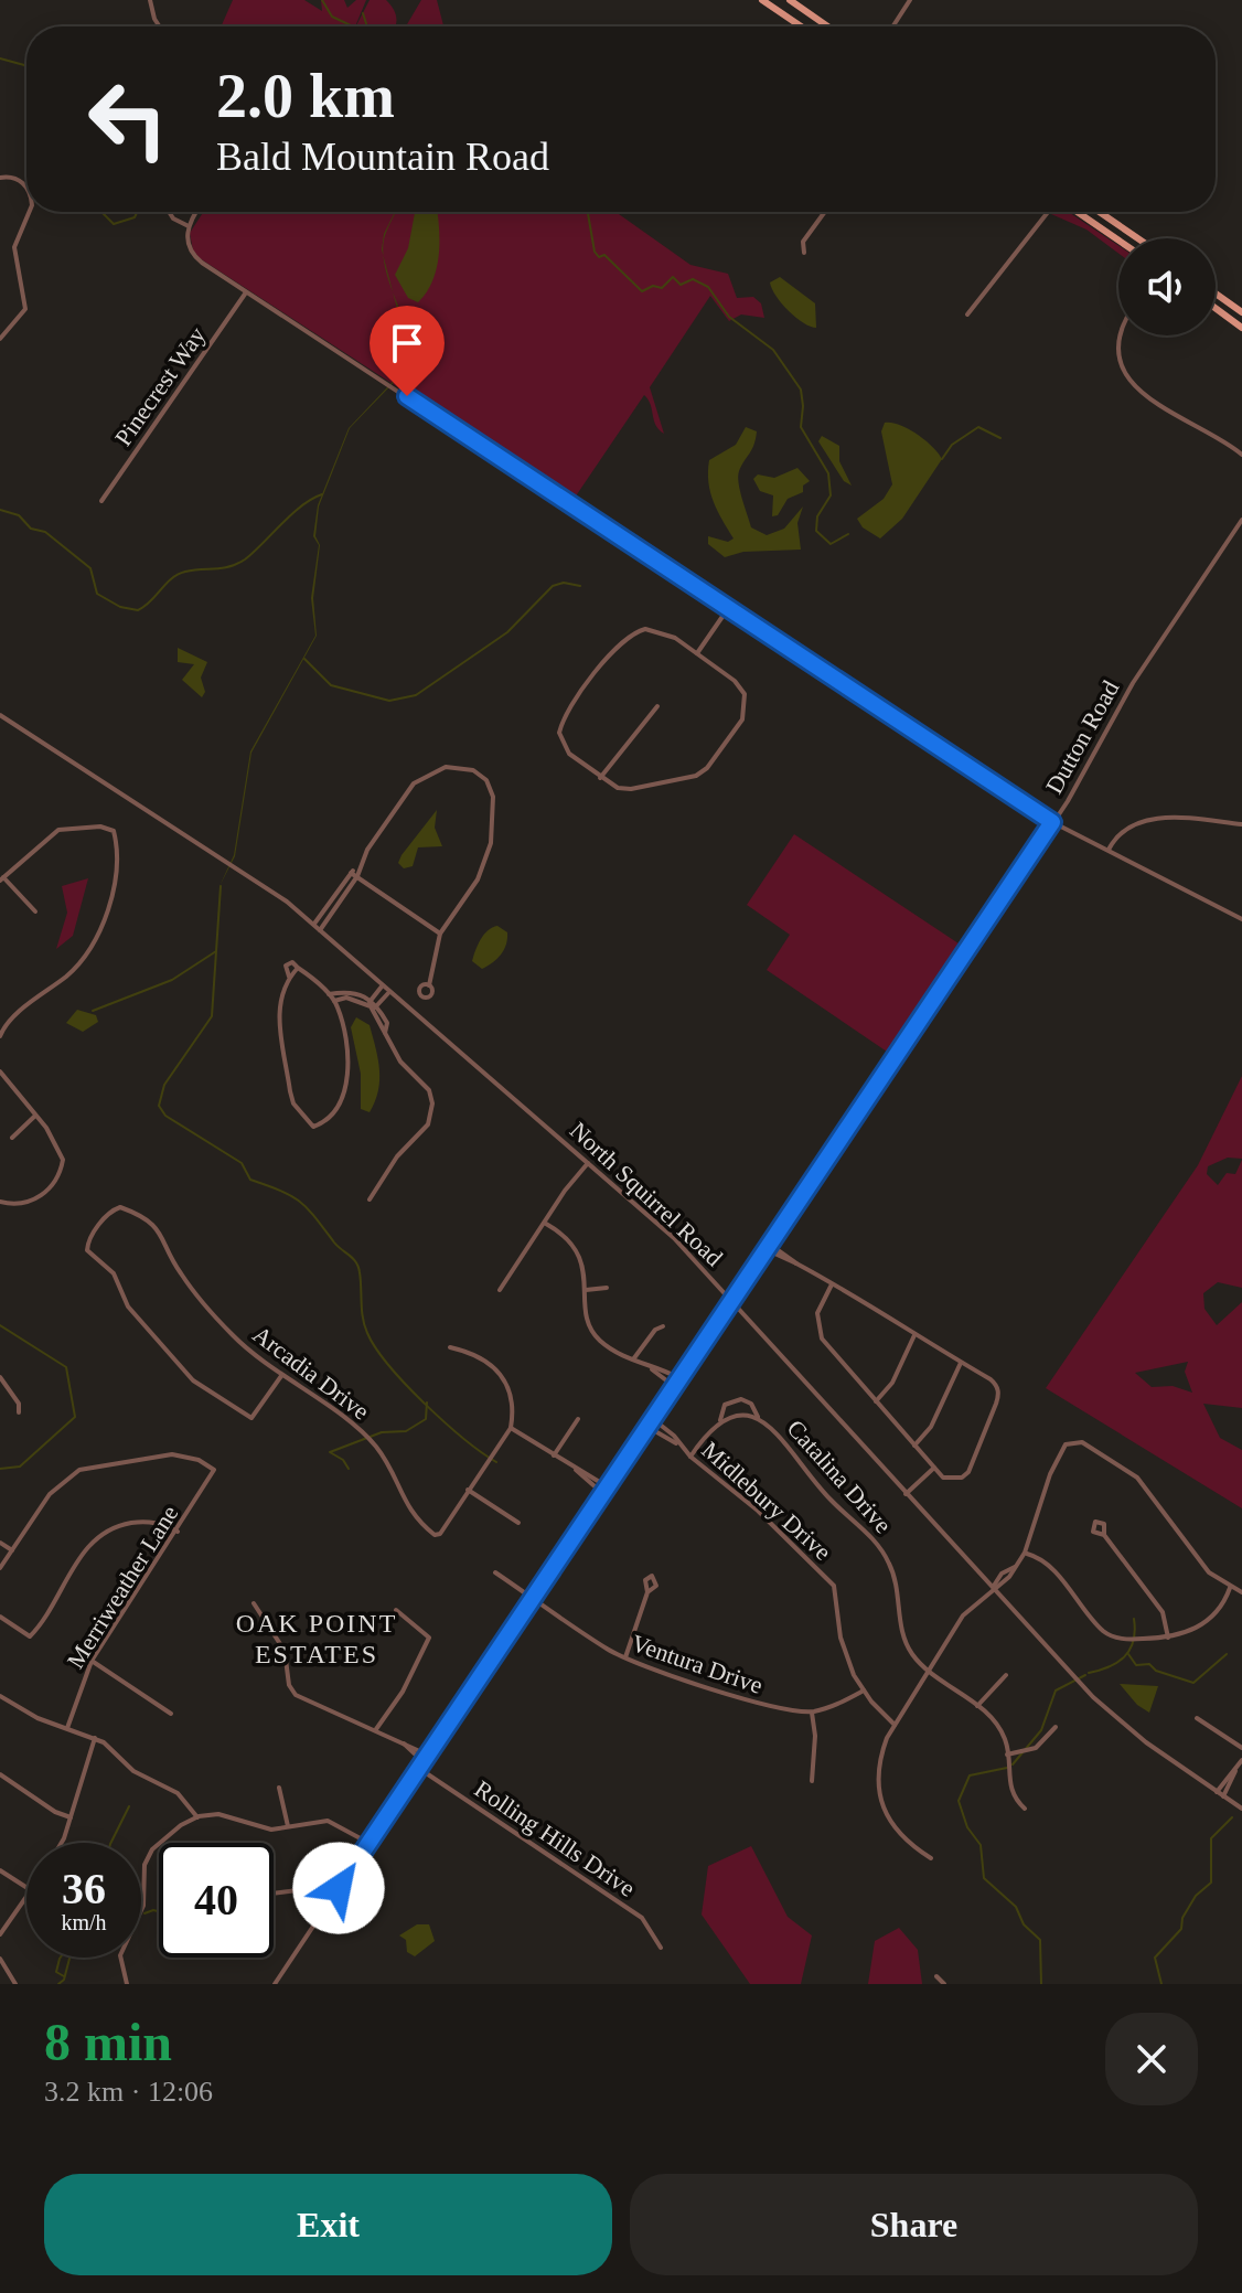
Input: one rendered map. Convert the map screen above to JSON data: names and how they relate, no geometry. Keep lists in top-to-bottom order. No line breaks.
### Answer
{"streets":{"street":["Pinecrest Way","Dutton Road","North Squirrel Road","Arcadia Drive","Catalina Drive","Midlebury Drive","Merriweather Lane","Ventura Drive","Rolling Hills Drive"]},"crossings":[["Dutton Road","North Squirrel Road"],["Dutton Road","Midlebury Drive"],["Dutton Road","Ventura Drive"],["Dutton Road","Rolling Hills Drive"]],"districts":["OAK POINT ESTATES"],"page":{"turn":["2.0 km","Bald Mountain Road"],"speed":"36 km/h","limit":"40","heading":["8 min","3.2 km · 12:06"],"buttons":["Exit","Share"]}}
